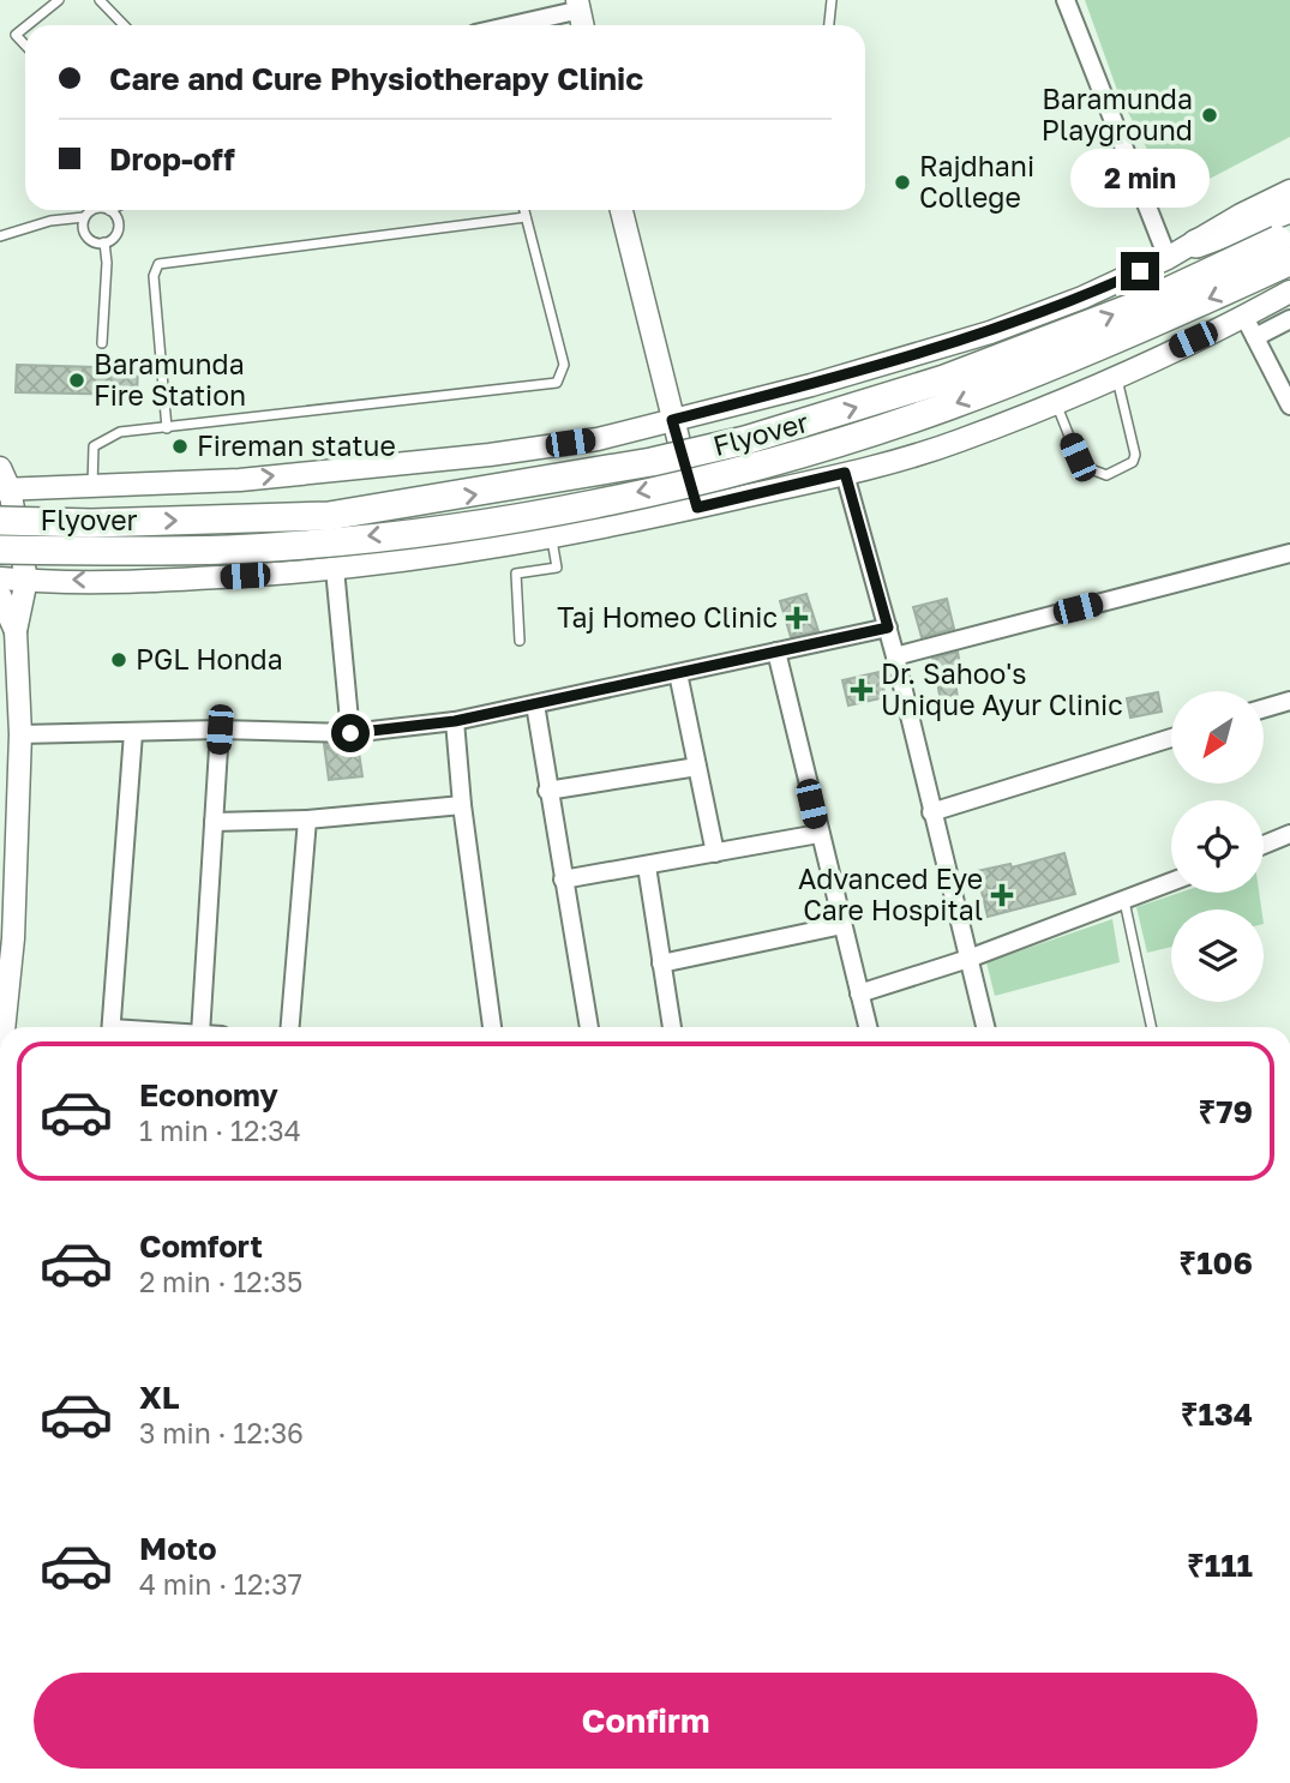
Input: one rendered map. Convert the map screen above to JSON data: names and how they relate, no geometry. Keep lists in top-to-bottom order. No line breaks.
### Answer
{"streets":{"highway":["Flyover"]},"places":{"other":["Baramunda Playground","Rajdhani College","Baramunda Fire Station","Fireman statue","PGL Honda"],"health":["Taj Homeo Clinic","Dr. Sahoo's Unique Ayur Clinic","Advanced Eye Care Hospital"]},"north":"bottom left","page":{"banner":["Care and Cure Physiotherapy Clinic","Drop-off"],"bubble":"2 min","list":[{"name":"Economy","note":"1 min · 12:34","value":"₹79"},{"name":"Comfort","note":"2 min · 12:35","value":"₹106"},{"name":"XL","note":"3 min · 12:36","value":"₹134"},{"name":"Moto","note":"4 min · 12:37","value":"₹111"}],"buttons":"Confirm"}}
